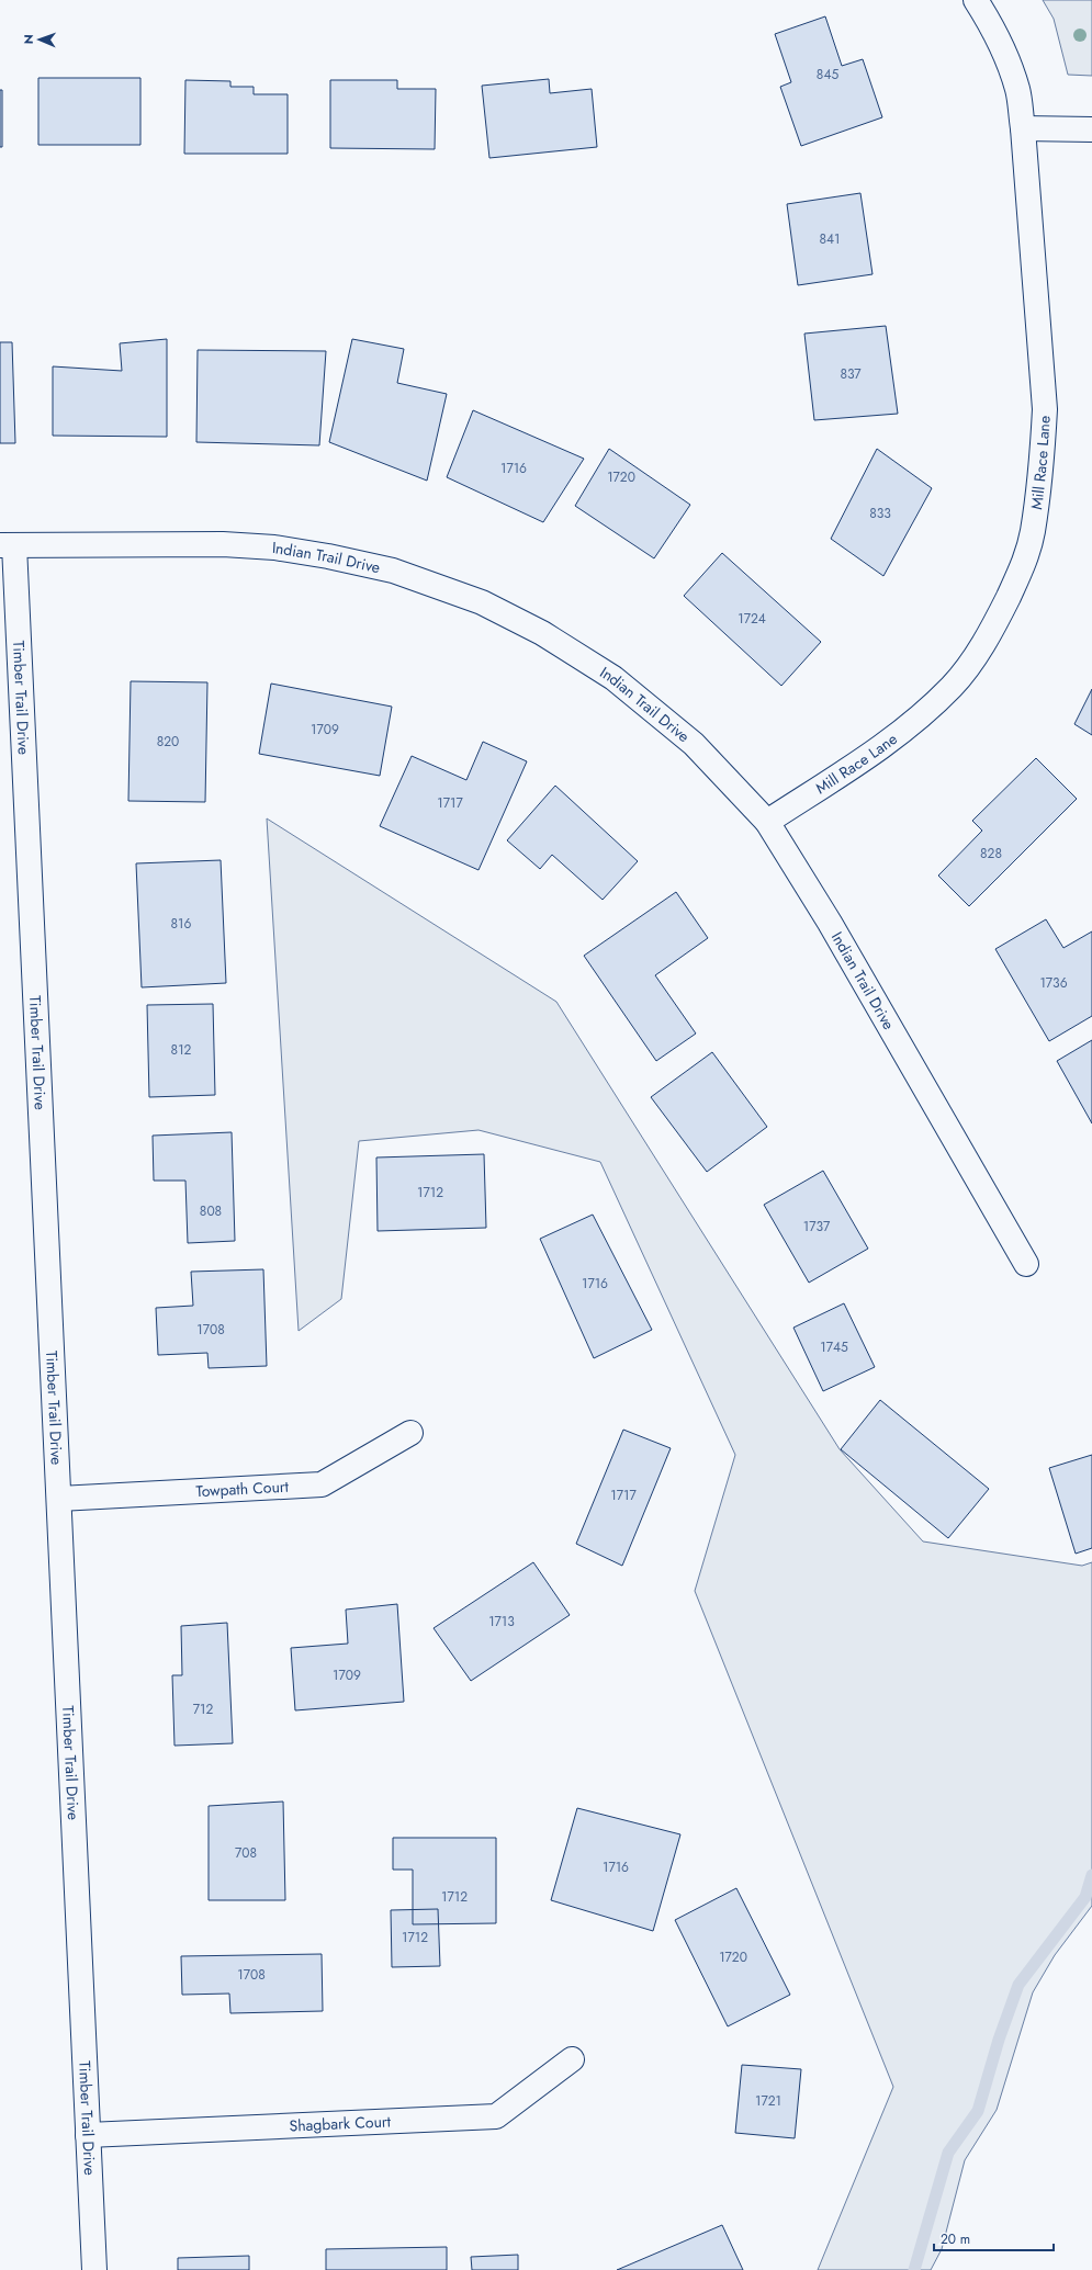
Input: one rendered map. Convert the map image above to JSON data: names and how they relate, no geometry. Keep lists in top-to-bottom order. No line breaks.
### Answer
{"streets":{"street":["Mill Race Lane","Indian Trail Drive","Timber Trail Drive","Towpath Court","Shagbark Court"]},"crossings":[["Mill Race Lane","Indian Trail Drive"],["Indian Trail Drive","Timber Trail Drive"],["Timber Trail Drive","Towpath Court"],["Timber Trail Drive","Shagbark Court"]],"house_numbers":["845","841","837","1716","1720","833","1724","1709","820","1717","828","816","1736","812","1712","808","1737","1716","1708","1745","1717","1713","1709","712","708","1716","1712","1712","1720","1708","1721"],"scale_bar":"20 m","north":"left"}
